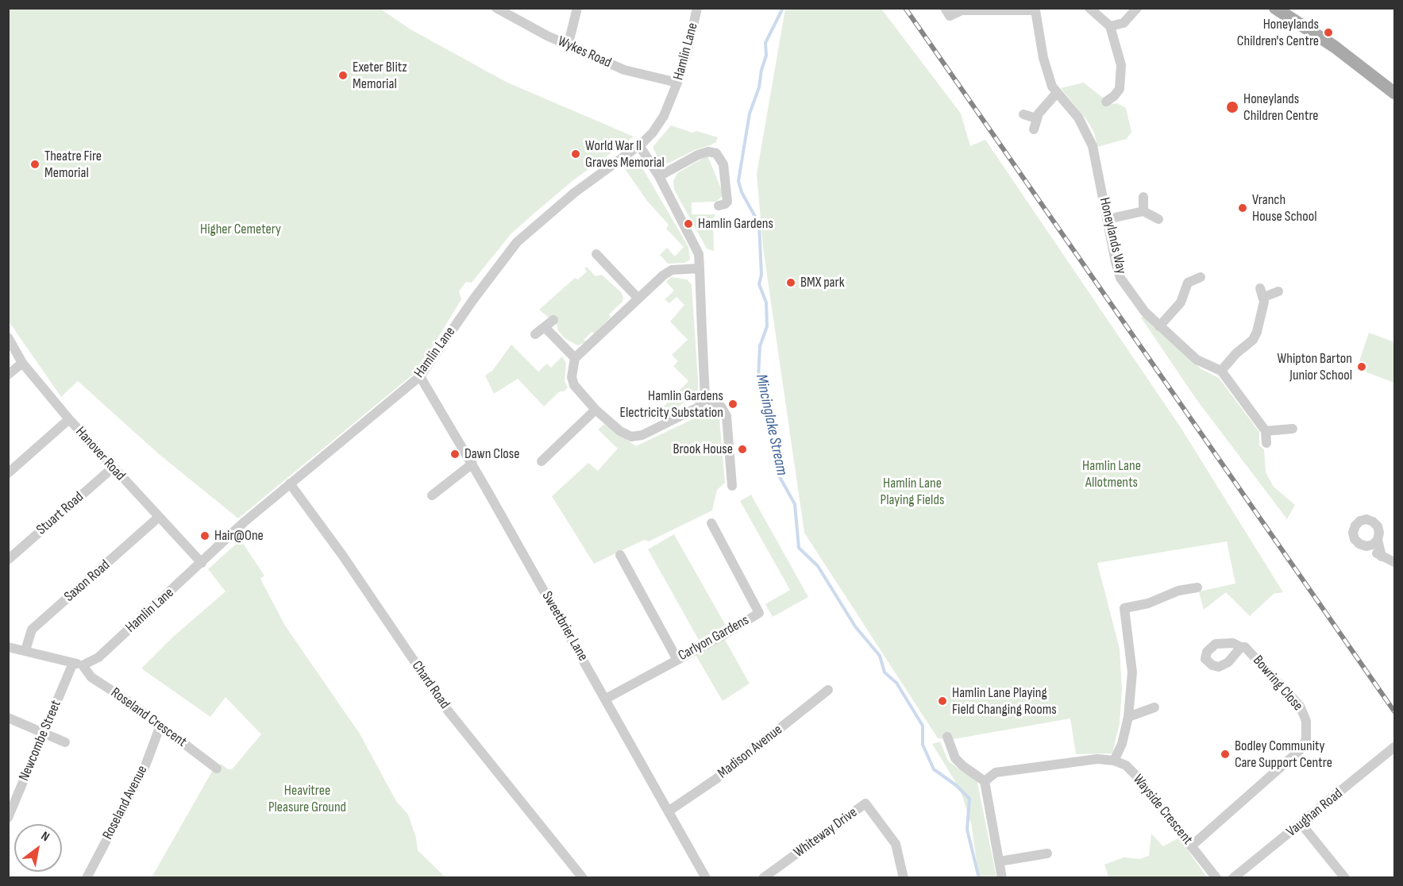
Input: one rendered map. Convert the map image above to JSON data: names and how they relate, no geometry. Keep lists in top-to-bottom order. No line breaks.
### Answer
{"streets":{"street":["Hamlin Lane","Wykes Road","Honeylands Way","Hanover Road","Stuart Road","Saxon Road","Sweetbrier Lane","Carlyon Gardens","Bowring Close","Chard Road","Roseland Crescent","Newcombe Street","Madison Avenue","Roseland Avenue","Wayside Crescent","Vaughan Road","Whiteway Drive"]},"crossings":[["Hamlin Lane","Wykes Road"],["Hamlin Lane","Hanover Road"],["Hamlin Lane","Sweetbrier Lane"],["Hamlin Lane","Chard Road"],["Hamlin Lane","Roseland Crescent"],["Hamlin Lane","Newcombe Street"],["Hanover Road","Stuart Road"],["Hanover Road","Saxon Road"],["Sweetbrier Lane","Carlyon Gardens"],["Sweetbrier Lane","Madison Avenue"],["Bowring Close","Wayside Crescent"],["Roseland Crescent","Newcombe Street"],["Roseland Crescent","Roseland Avenue"]],"water":["Mincinglake Stream"],"parks":["Higher Cemetery","Hamlin Lane Allotments","Hamlin Lane Playing Fields","Heavitree Pleasure Ground"],"places":["Honeylands Children's Centre","Exeter Blitz Memorial","Honeylands Children Centre","World War II Graves Memorial","Theatre Fire Memorial","Vranch House School","Hamlin Gardens","BMX park","Whipton Barton Junior School","Hamlin Gardens Electricity Substation","Brook House","Dawn Close","Hair@One","Hamlin Lane Playing Field Changing Rooms","Bodley Community Care Support Centre"],"north":"top right"}
